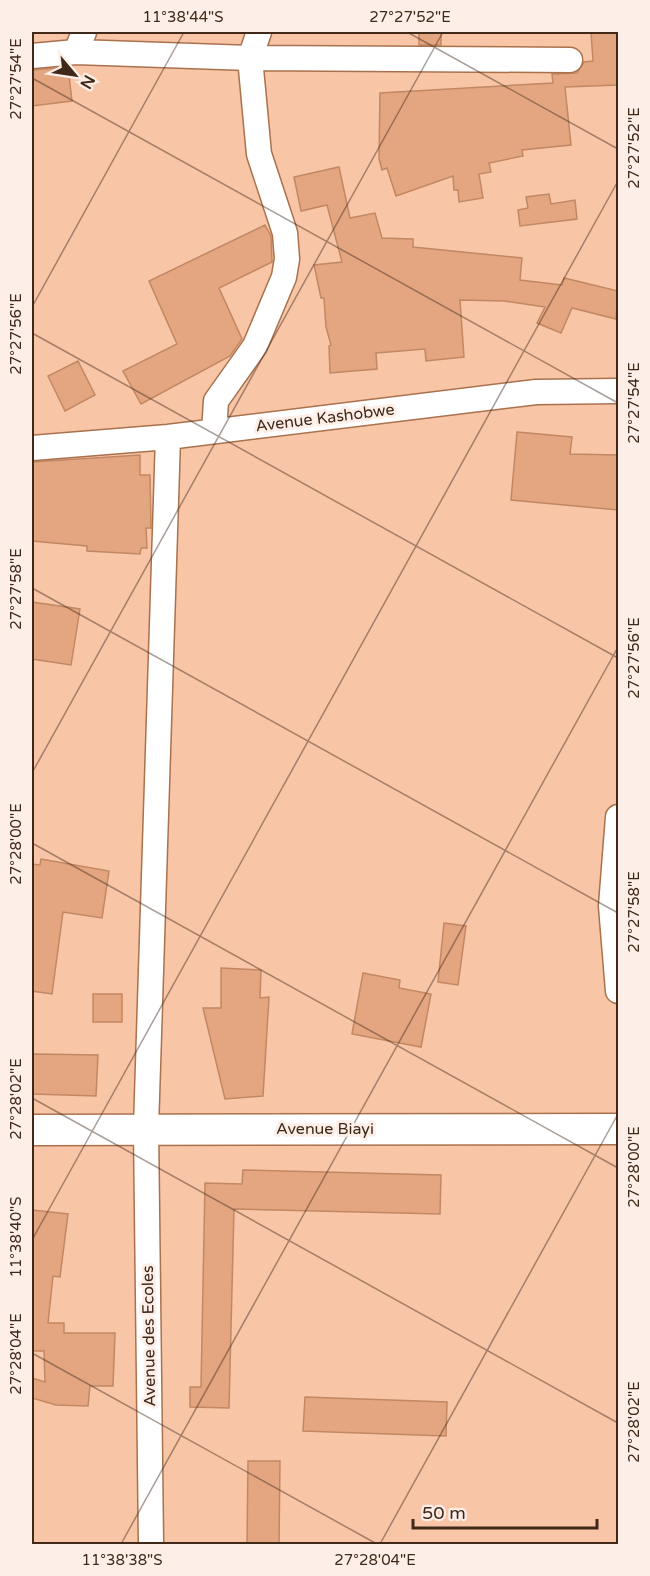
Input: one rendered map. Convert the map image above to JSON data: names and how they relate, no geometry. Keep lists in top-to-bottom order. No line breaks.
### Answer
{"streets":{"street":["Avenue Kashobwe","Avenue Biayi","Avenue des Ecoles"]},"crossings":[["Avenue Kashobwe","Avenue des Ecoles"],["Avenue Biayi","Avenue des Ecoles"]],"scale_bar":"50 m","north":"bottom right","coordinates":["11°38'44\"S","27°27'52\"E","27°27'54\"E","27°27'56\"E","27°27'58\"E","27°28'00\"E","27°28'02\"E","11°38'40\"S","27°28'04\"E","11°38'38\"S"]}
